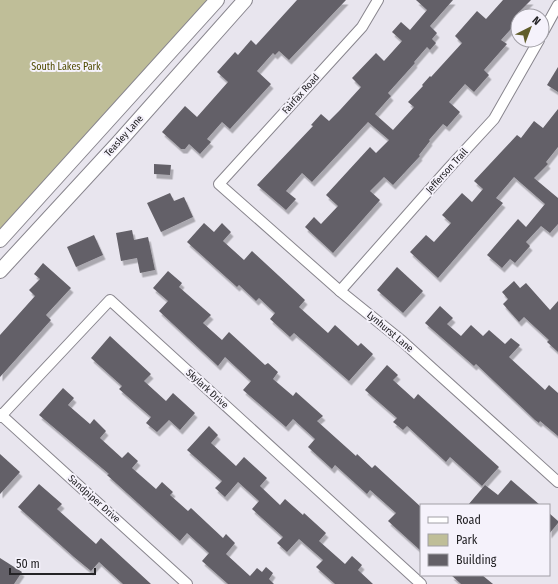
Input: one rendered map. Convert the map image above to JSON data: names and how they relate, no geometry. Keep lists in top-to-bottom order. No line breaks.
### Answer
{"streets":{"main road":["Teasley Lane"],"street":["Fairfax Road","Jefferson Trail","Lynhurst Lane","Skylark Drive","Sandpiper Drive"]},"crossings":[["Fairfax Road","Lynhurst Lane"],["Jefferson Trail","Lynhurst Lane"],["Skylark Drive","Sandpiper Drive"]],"parks":["South Lakes Park"],"legend":["Road","Park","Building"],"scale_bar":"50 m","north":"top right"}
